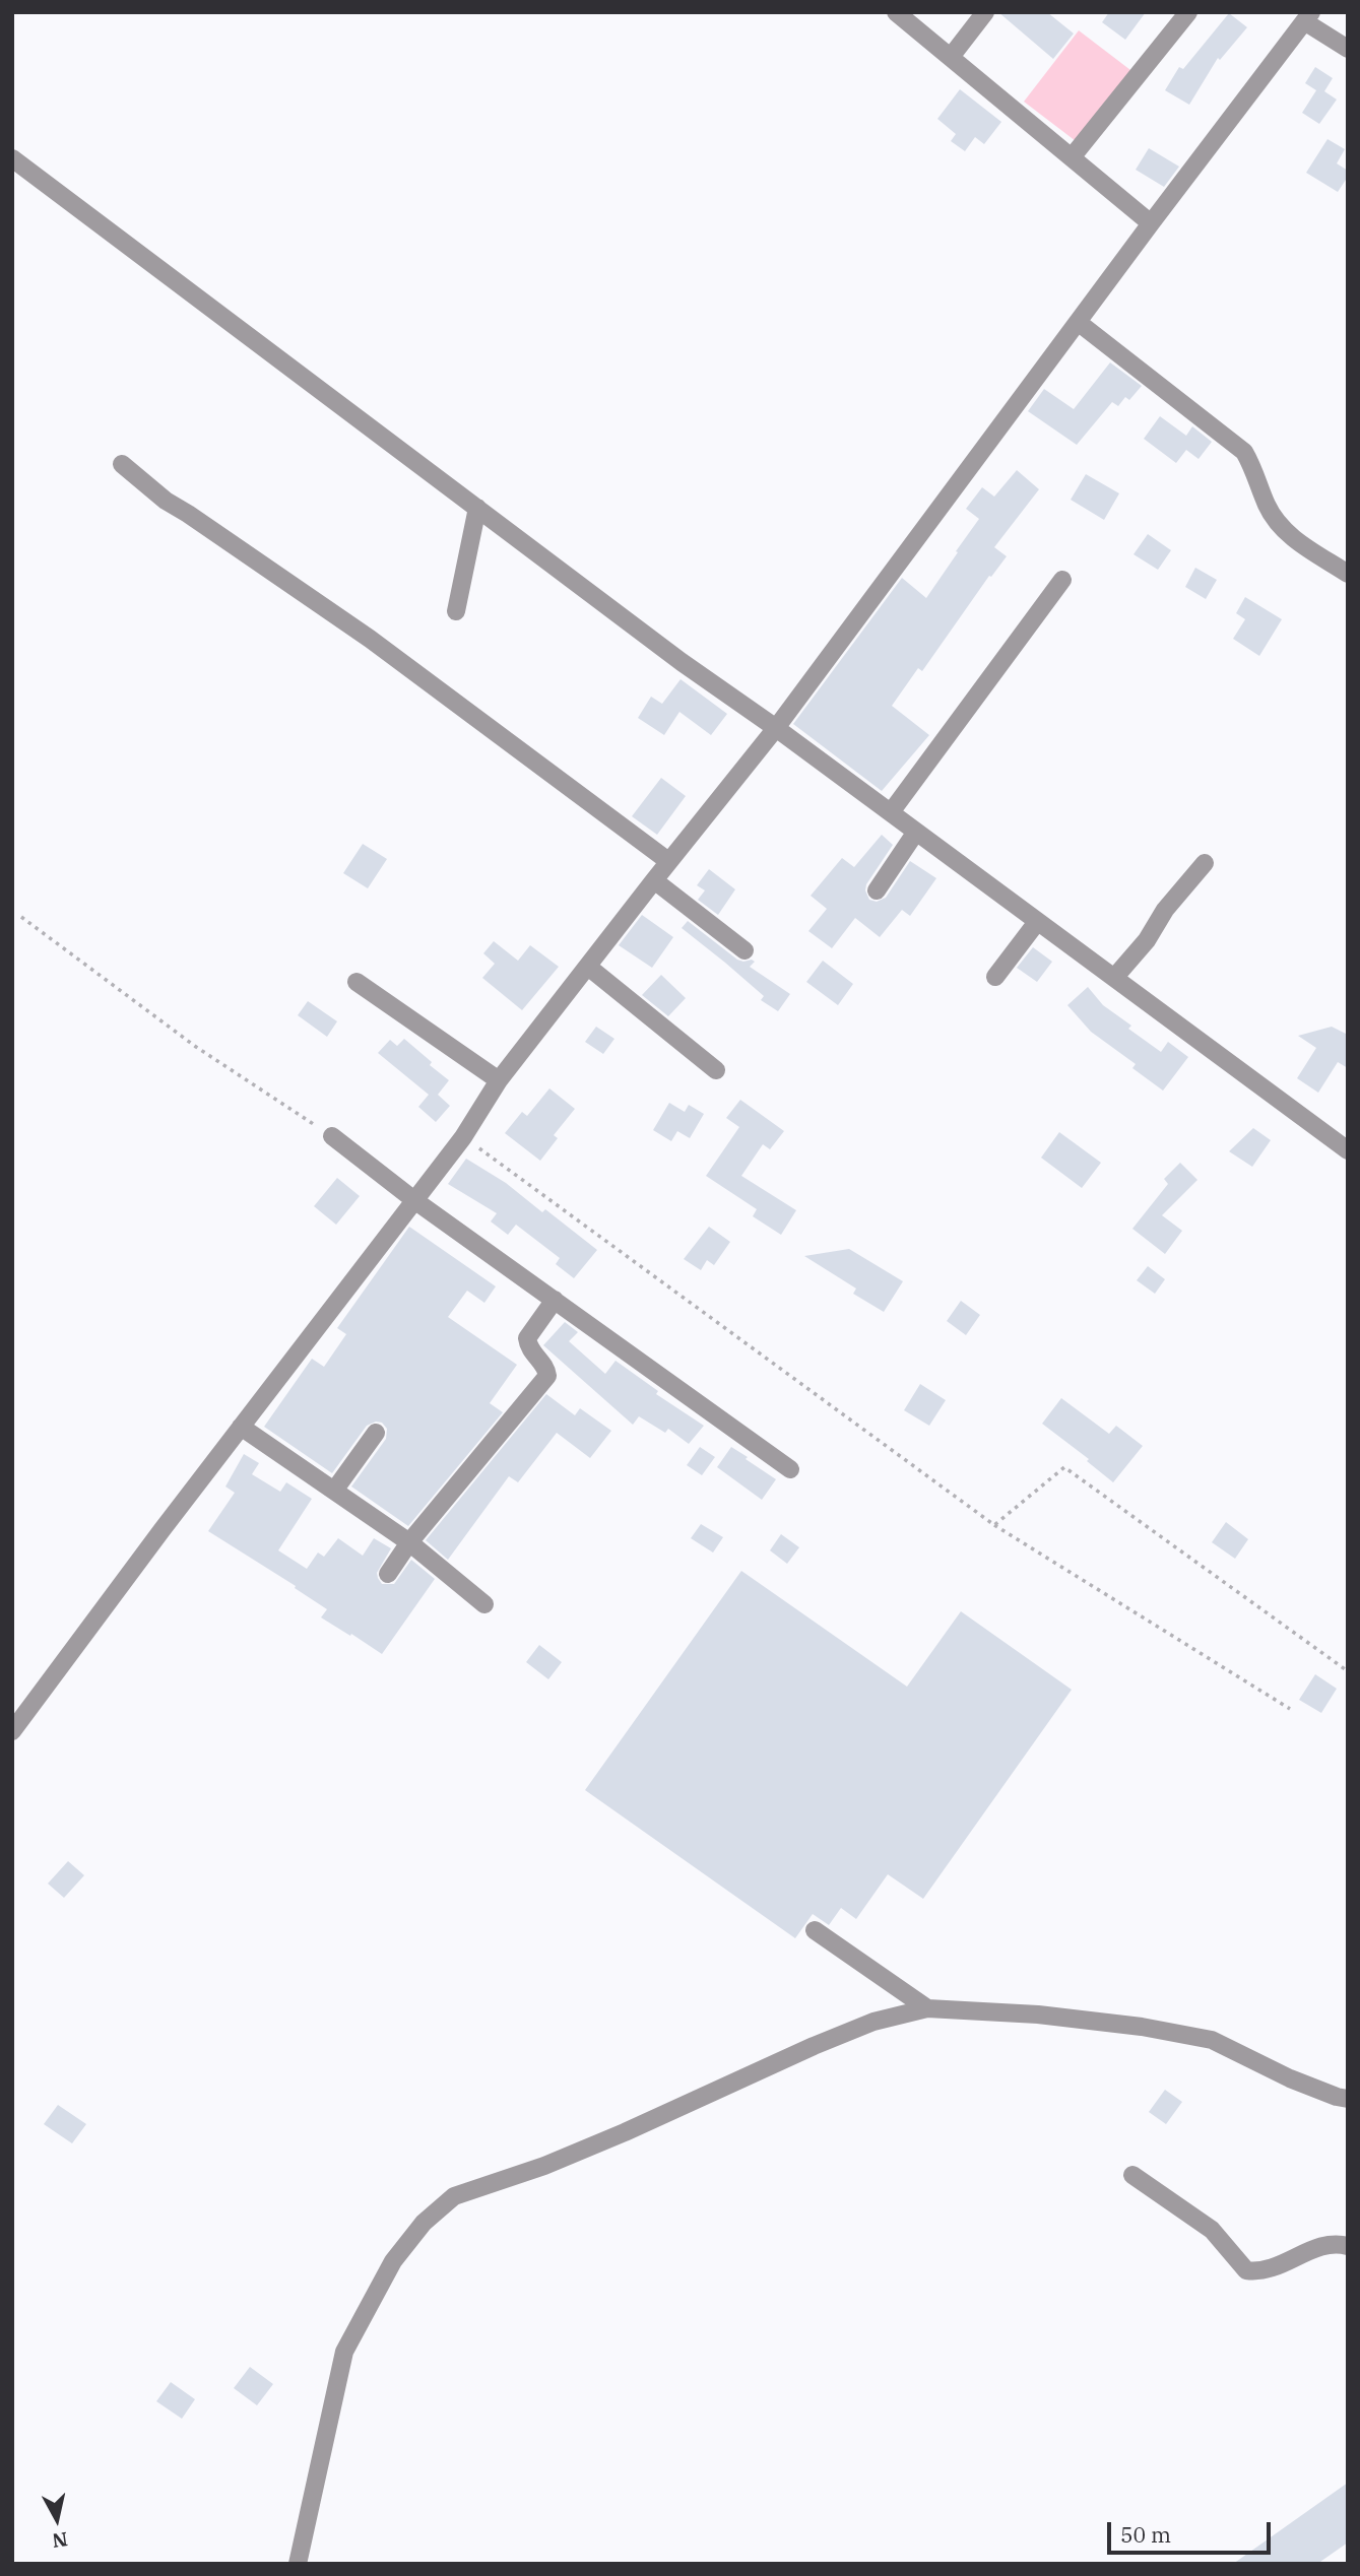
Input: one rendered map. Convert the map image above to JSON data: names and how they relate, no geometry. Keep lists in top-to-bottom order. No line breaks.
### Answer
{"scale_bar":"50 m","north":"bottom"}
